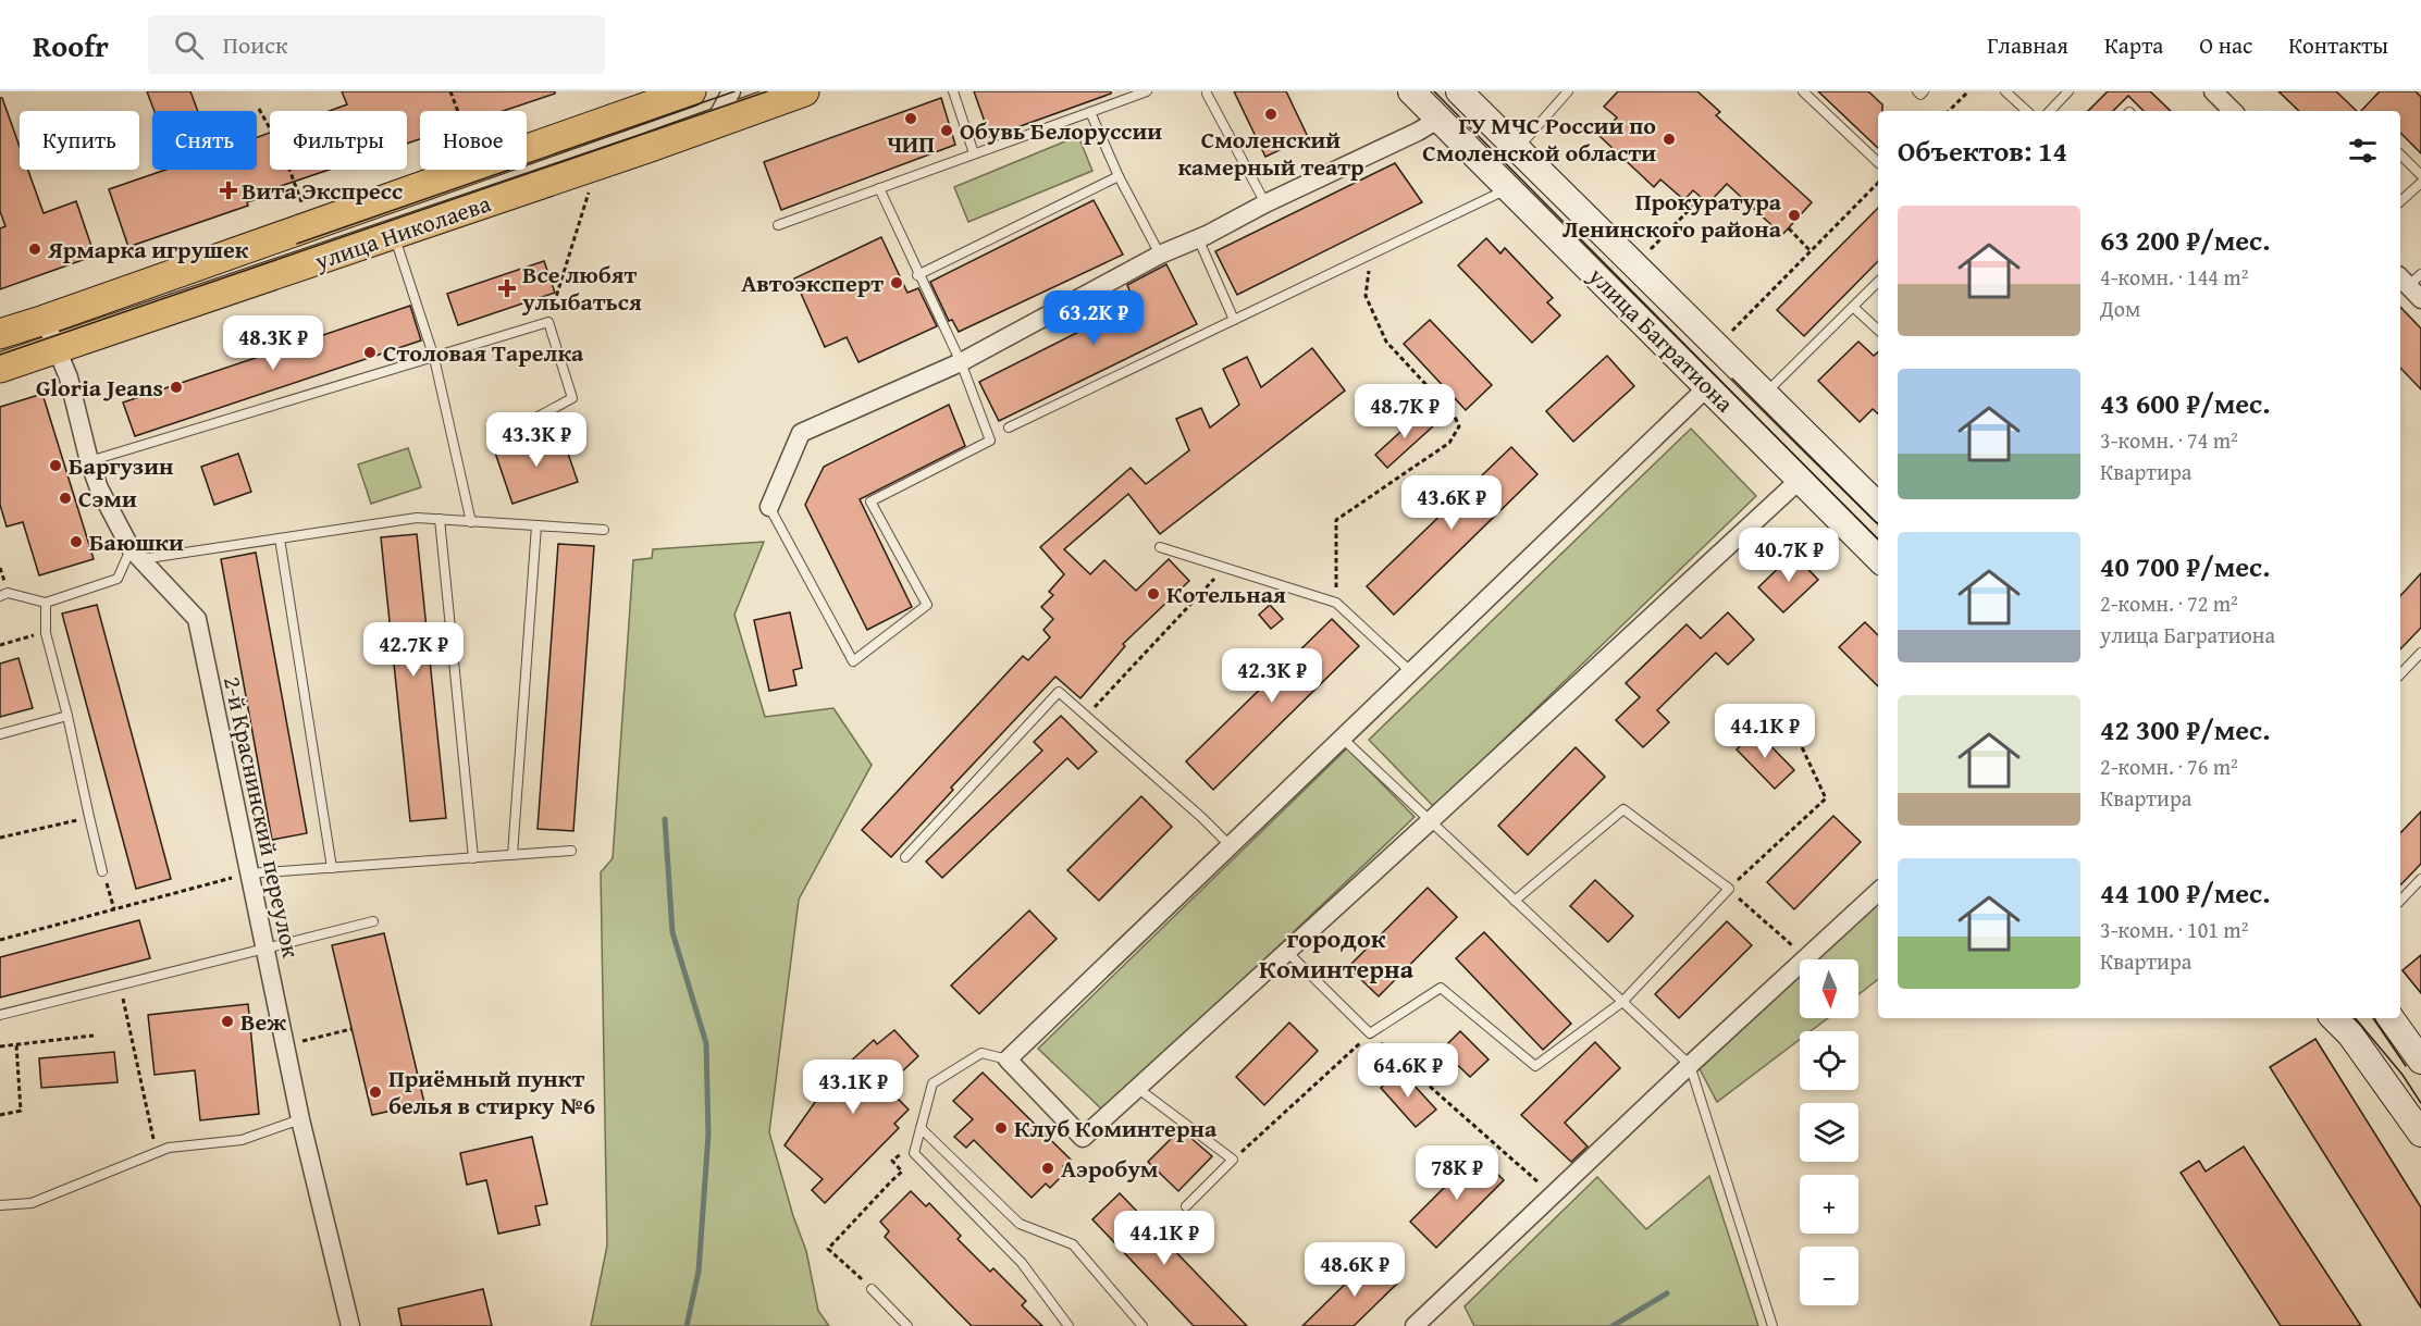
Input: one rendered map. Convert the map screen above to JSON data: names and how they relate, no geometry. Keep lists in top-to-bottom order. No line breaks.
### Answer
{"streets":{"main road":["улица Николаева","улица Багратиона"],"street":["2-й Краснинский переулок"]},"crossings":[["улица Николаева","2-й Краснинский переулок"]],"districts":["городок Коминтерна"],"places":{"other":["Смоленский камерный театр","ЧИП","Обувь Белоруссии","ГУ МЧС России по Смоленской области","Прокуратура Ленинского района","Ярмарка игрушек","Автоэксперт","Столовая Тарелка","Gloria Jeans","Баргузин","Сэми","Баюшки","Котельная","Веж","Приёмный пункт белья в стирку №6","Клуб Коминтерна","Аэробум"],"health":["Вита Экспресс","Все любят улыбаться"]},"north":"bottom","page":{"header":"Roofr","search":"Поиск","nav":["Главная","Карта","О нас","Контакты"],"chip":["Купить","Снять","Фильтры","Новое"],"heading":"Объектов: 14","list":[{"name":"63 200 ₽/мес.","note":"4-комн. · 144 m² · Дом"},{"name":"43 600 ₽/мес.","note":"3-комн. · 74 m² · Квартира"},{"name":"40 700 ₽/мес.","note":"2-комн. · 72 m² · улица Багратиона"},{"name":"42 300 ₽/мес.","note":"2-комн. · 76 m² · Квартира"},{"name":"44 100 ₽/мес.","note":"3-комн. · 101 m² · Квартира"}],"price":["63.2K ₽","48.3K ₽","48.7K ₽","43.3K ₽","43.6K ₽","40.7K ₽","42.7K ₽","42.3K ₽","44.1K ₽","64.6K ₽","43.1K ₽","78K ₽","44.1K ₽","48.6K ₽"],"map_buttons":["+","−"]}}
